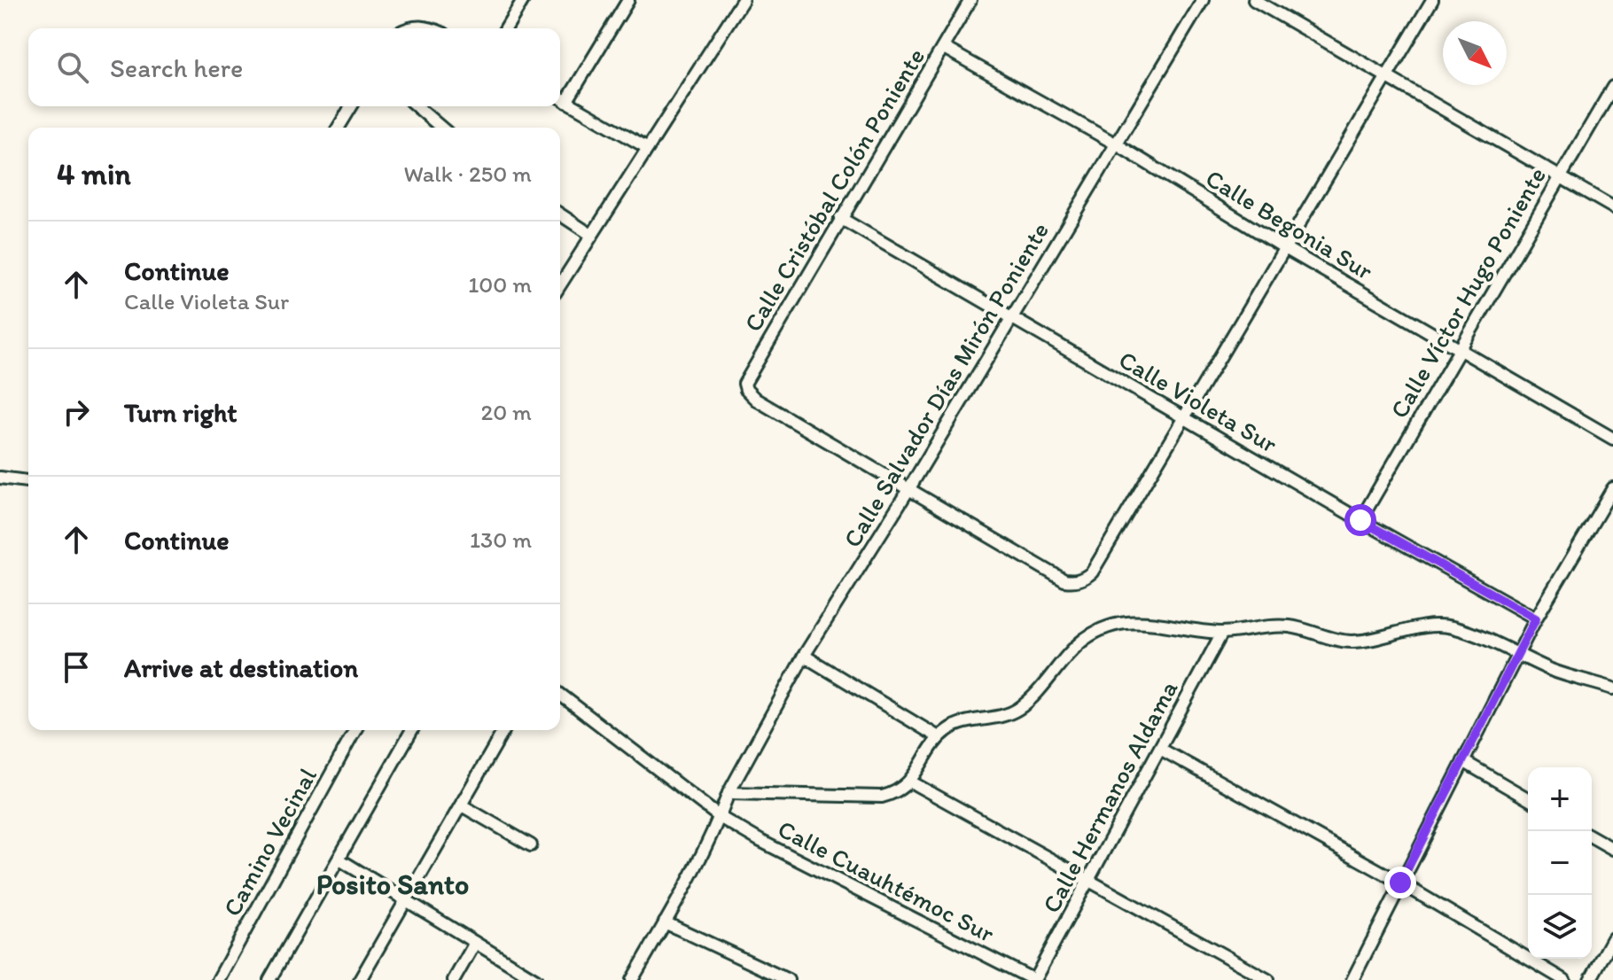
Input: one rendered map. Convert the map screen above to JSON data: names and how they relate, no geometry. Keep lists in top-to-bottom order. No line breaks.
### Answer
{"streets":{"street":["Calle Cristóbal Colón Poniente","Calle Begonia Sur","Calle Víctor Hugo Poniente","Calle Salvador Días Mirón Poniente","Calle Violeta Sur","Calle Hermanos Aldama","Camino Vecinal","Calle Cuauhtémoc Sur"]},"crossings":[["Calle Cristóbal Colón Poniente","Calle Begonia Sur"],["Calle Cristóbal Colón Poniente","Calle Salvador Días Mirón Poniente"],["Calle Cristóbal Colón Poniente","Calle Violeta Sur"],["Calle Begonia Sur","Calle Víctor Hugo Poniente"],["Calle Begonia Sur","Calle Salvador Días Mirón Poniente"],["Calle Víctor Hugo Poniente","Calle Violeta Sur"],["Calle Salvador Días Mirón Poniente","Calle Violeta Sur"],["Calle Salvador Días Mirón Poniente","Calle Cuauhtémoc Sur"],["Calle Hermanos Aldama","Calle Cuauhtémoc Sur"]],"districts":["Posito Santo"],"north":"bottom right","page":{"search":"Search here","heading":["4 min","Walk · 250 m"],"list":[["Continue","Calle Violeta Sur","100 m"],["Turn right","20 m"],["Continue","130 m"],"Arrive at destination"],"map_buttons":["+","−"]}}
